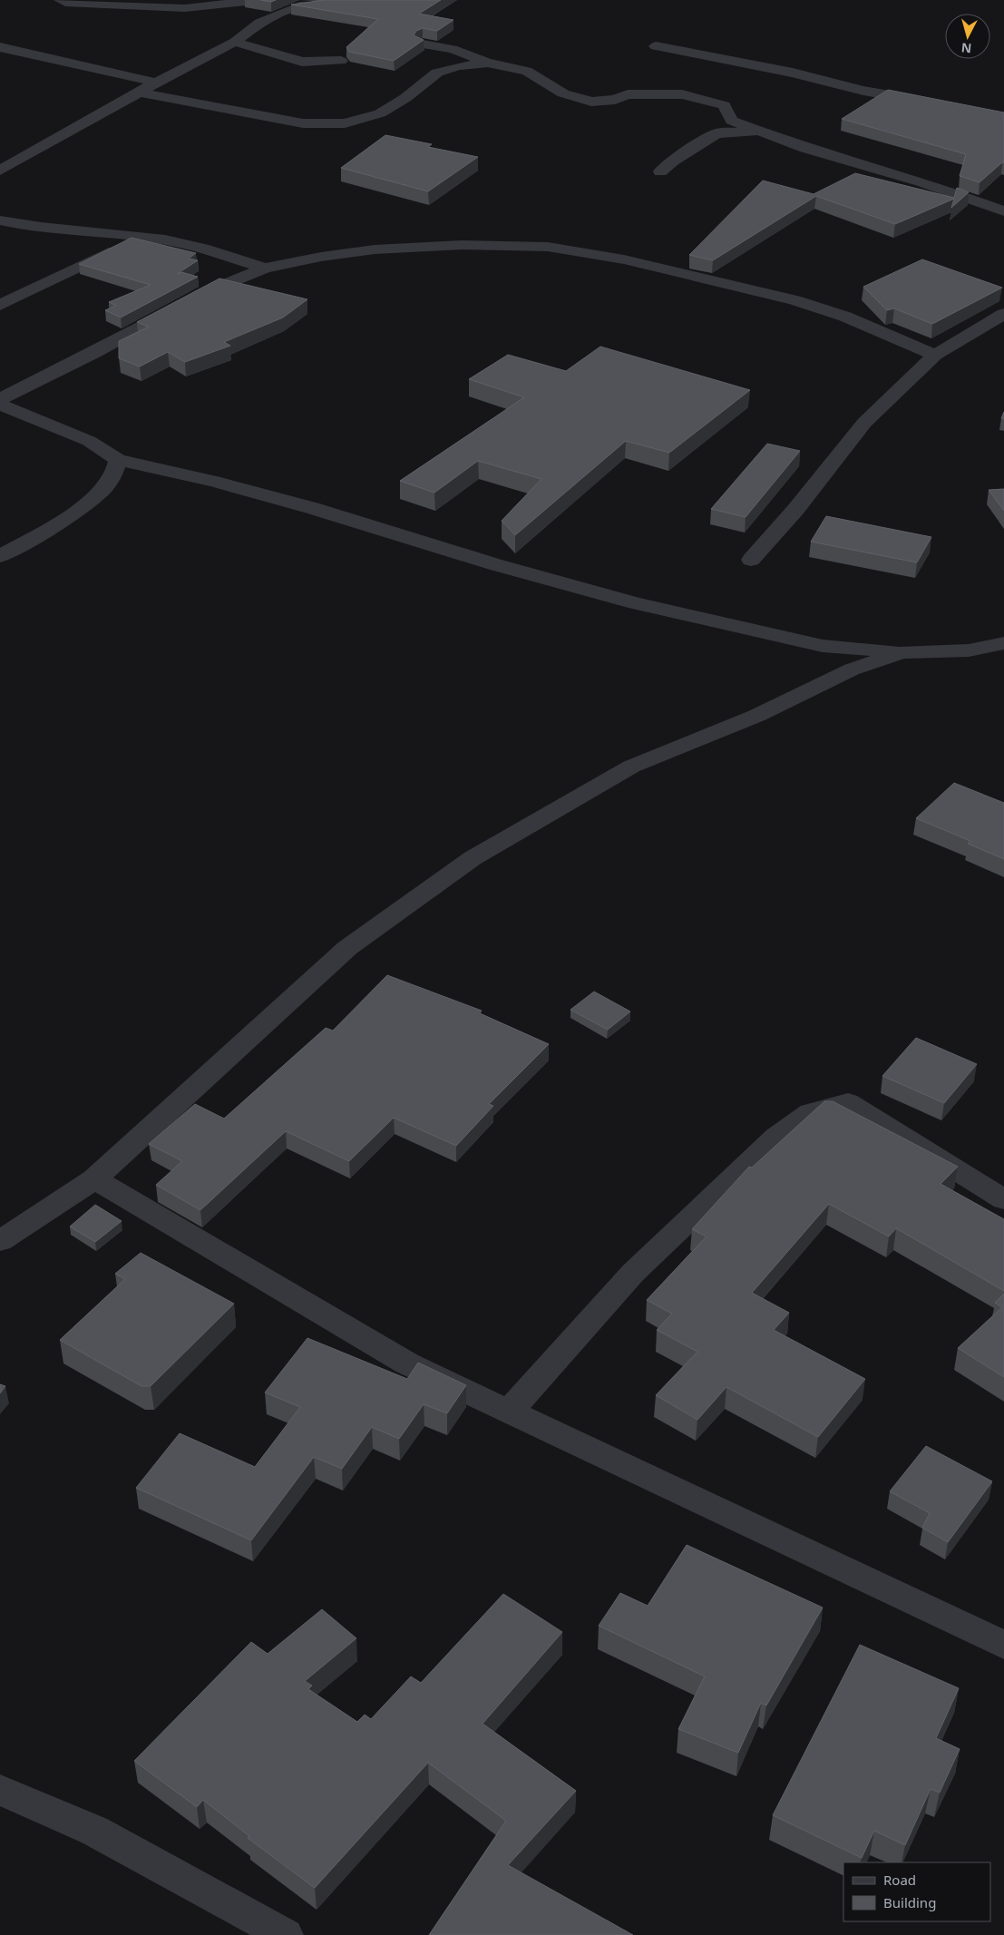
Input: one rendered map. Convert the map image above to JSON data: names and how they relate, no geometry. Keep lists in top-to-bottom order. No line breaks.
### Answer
{"legend":["Road","Building"],"north":"bottom"}
